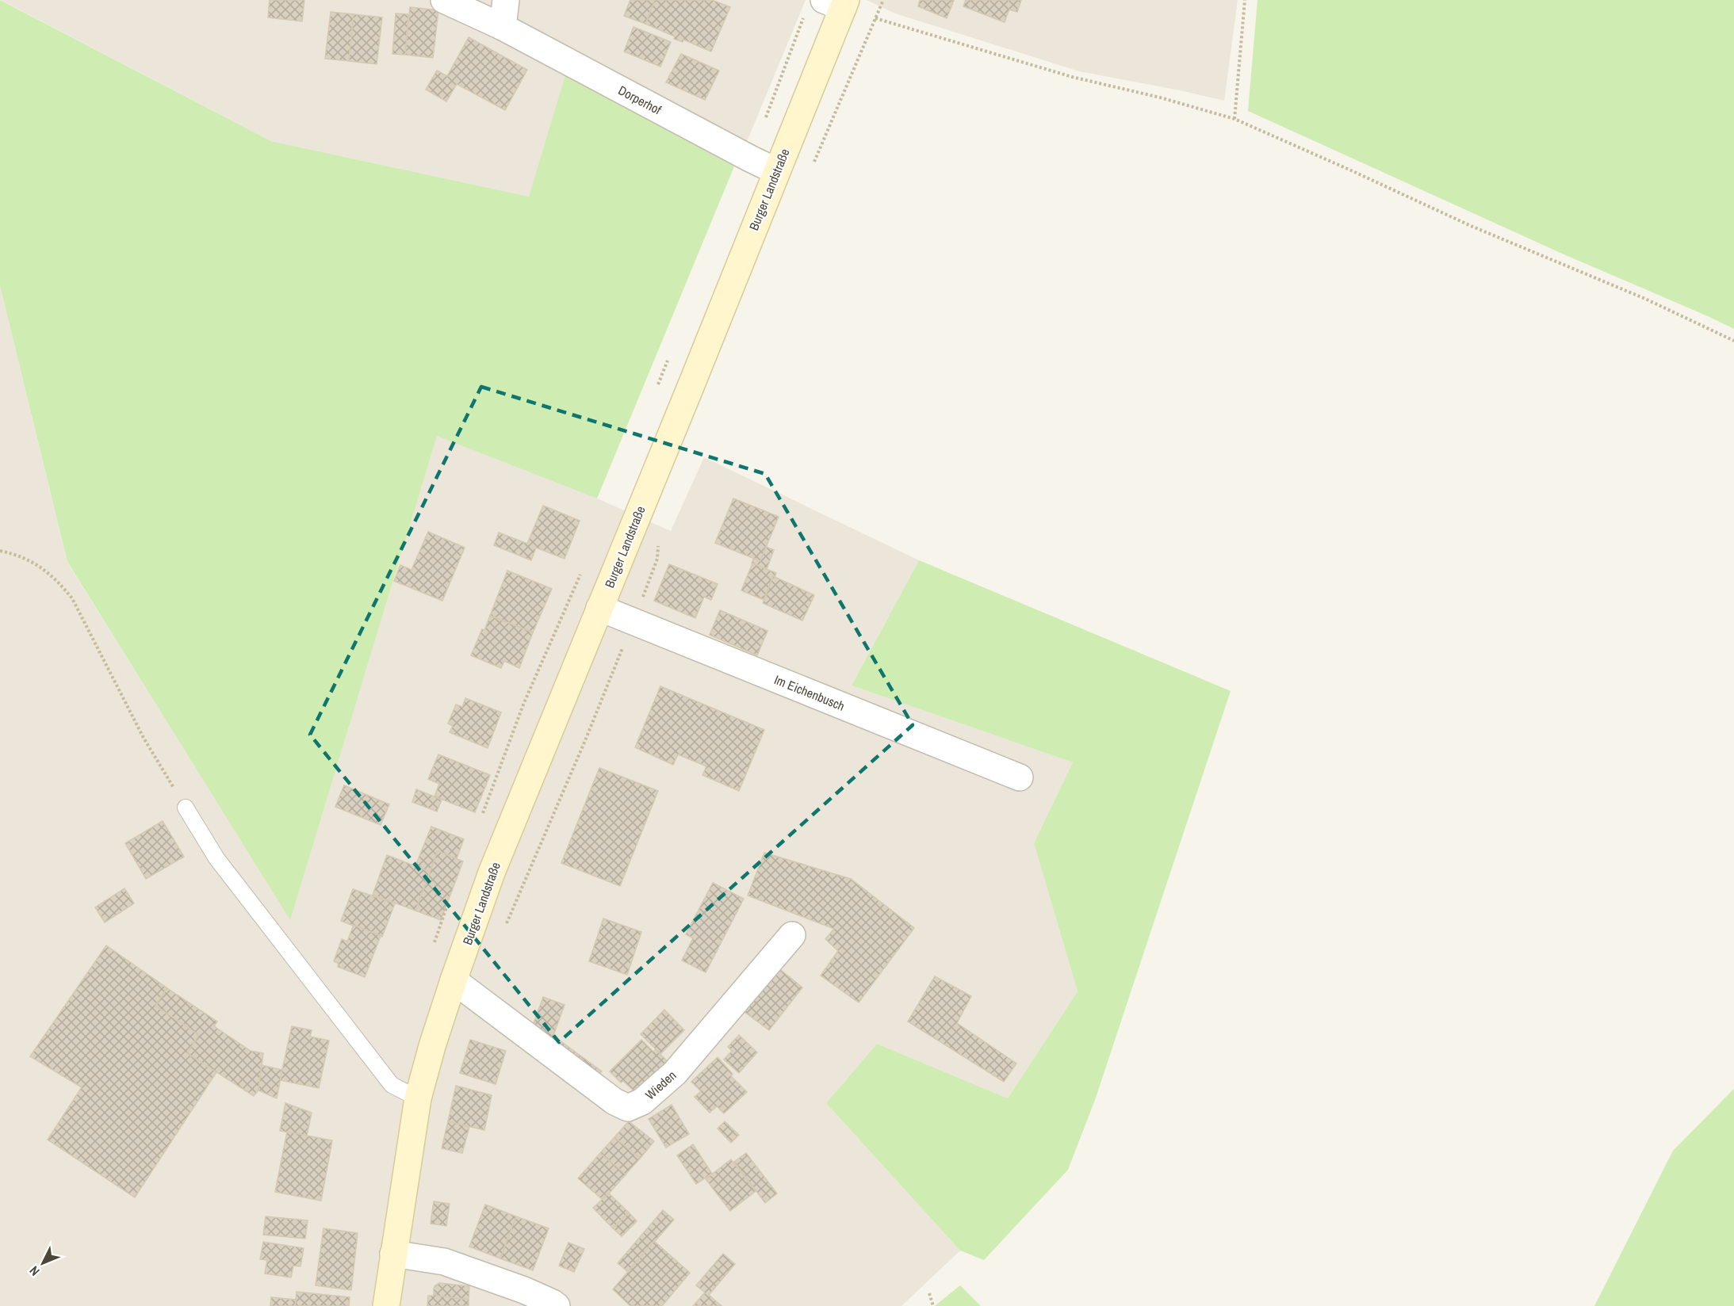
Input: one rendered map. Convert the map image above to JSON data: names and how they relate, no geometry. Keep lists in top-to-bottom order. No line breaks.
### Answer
{"streets":{"main road":["Burger Landstraße"],"street":["Dorperhof","Im Eichenbusch","Wieden"]},"crossings":[["Dorperhof","Burger Landstraße"],["Burger Landstraße","Im Eichenbusch"],["Burger Landstraße","Wieden"]],"north":"bottom left"}
